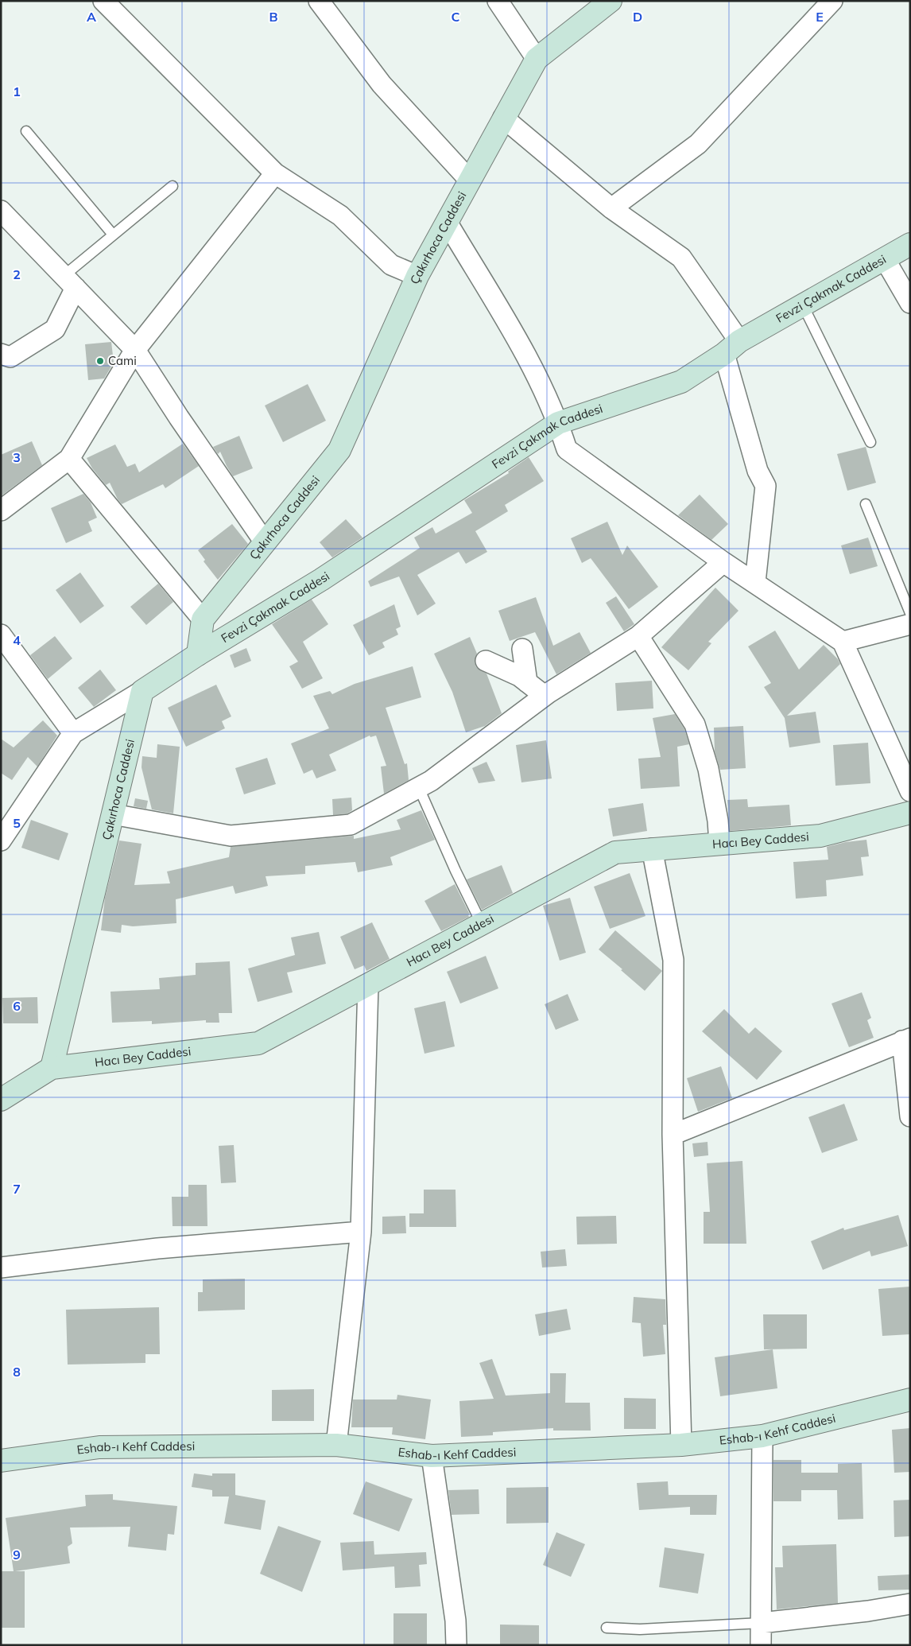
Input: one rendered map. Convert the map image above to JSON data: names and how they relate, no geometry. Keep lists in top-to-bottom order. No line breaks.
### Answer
{"streets":{"street":["Çakırhoca Caddesi","Fevzi Çakmak Caddesi","Hacı Bey Caddesi","Eshab-ı Kehf Caddesi"]},"crossings":[["Çakırhoca Caddesi","Hacı Bey Caddesi"]],"places":["Cami"],"grid":{"columns":["A","B","C","D","E"],"rows":["1","2","3","4","5","6","7","8","9"]}}
